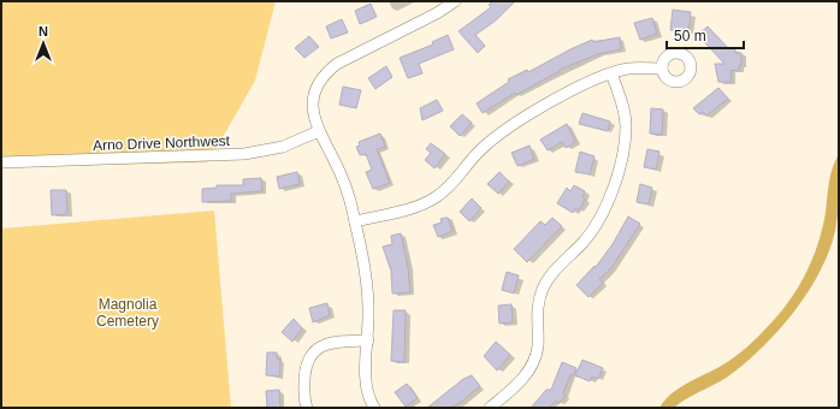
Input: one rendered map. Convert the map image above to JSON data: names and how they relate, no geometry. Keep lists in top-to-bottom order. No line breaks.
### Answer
{"streets":{"street":["Arno Drive Northwest"]},"parks":["Magnolia Cemetery"],"scale_bar":"50 m","north":"top"}
